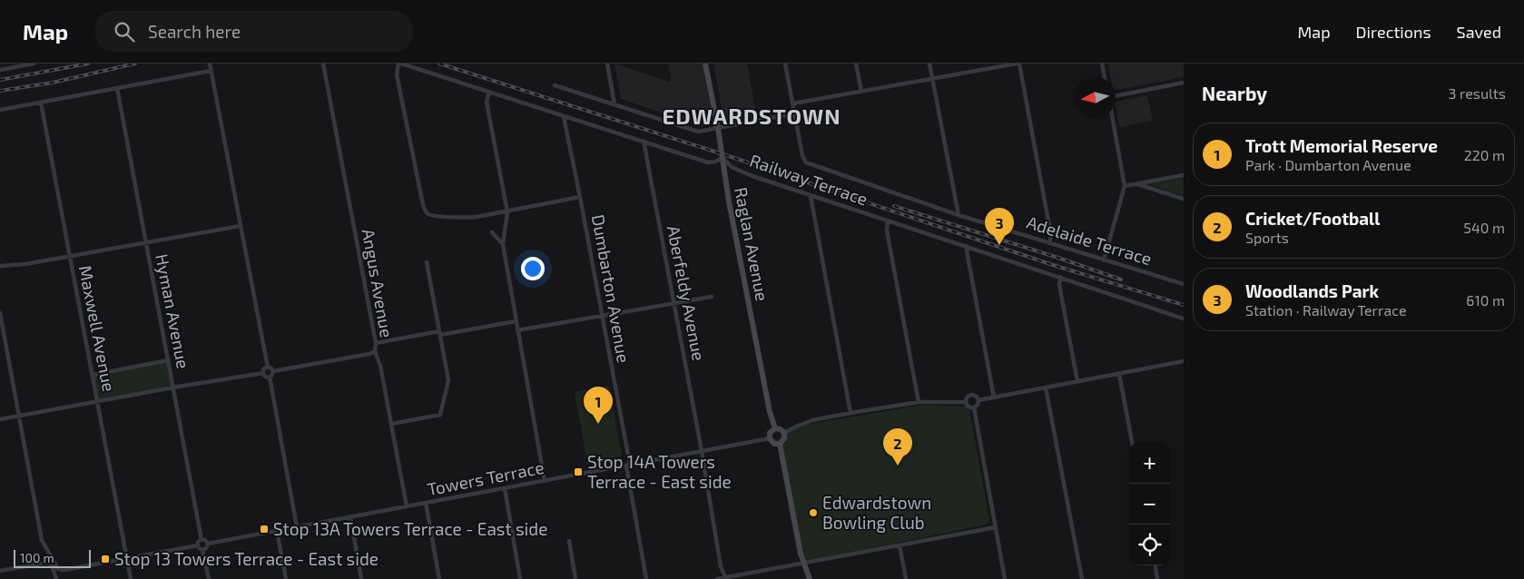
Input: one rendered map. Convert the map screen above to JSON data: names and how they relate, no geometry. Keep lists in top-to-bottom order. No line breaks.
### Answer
{"streets":{"street":["Railway Terrace","Adelaide Terrace","Raglan Avenue","Angus Avenue","Dumbarton Avenue","Aberfeldy Avenue","Hyman Avenue","Maxwell Avenue","Towers Terrace"]},"crossings":[["Railway Terrace","Raglan Avenue"],["Raglan Avenue","Towers Terrace"],["Angus Avenue","Towers Terrace"],["Dumbarton Avenue","Towers Terrace"],["Aberfeldy Avenue","Towers Terrace"],["Hyman Avenue","Towers Terrace"]],"districts":["EDWARDSTOWN"],"places":{"transit":["Stop 14A Towers Terrace - East side","Stop 13A Towers Terrace - East side","Stop 13 Towers Terrace - East side"],"other":["Edwardstown Bowling Club"]},"scale_bar":"100 m","north":"left","page":{"header":"Map","search":"Search here","nav":["Map","Directions","Saved"],"heading":["Nearby","3 results"],"list":[{"mark":"1","name":"Trott Memorial Reserve","note":"Park · Dumbarton Avenue","value":"220 m"},{"mark":"2","name":"Cricket/Football","note":"Sports","value":"540 m"},{"mark":"3","name":"Woodlands Park","note":"Station · Railway Terrace","value":"610 m"}],"pins":["3","1","2"],"map_buttons":["+","−"],"scale":"100 m"}}
